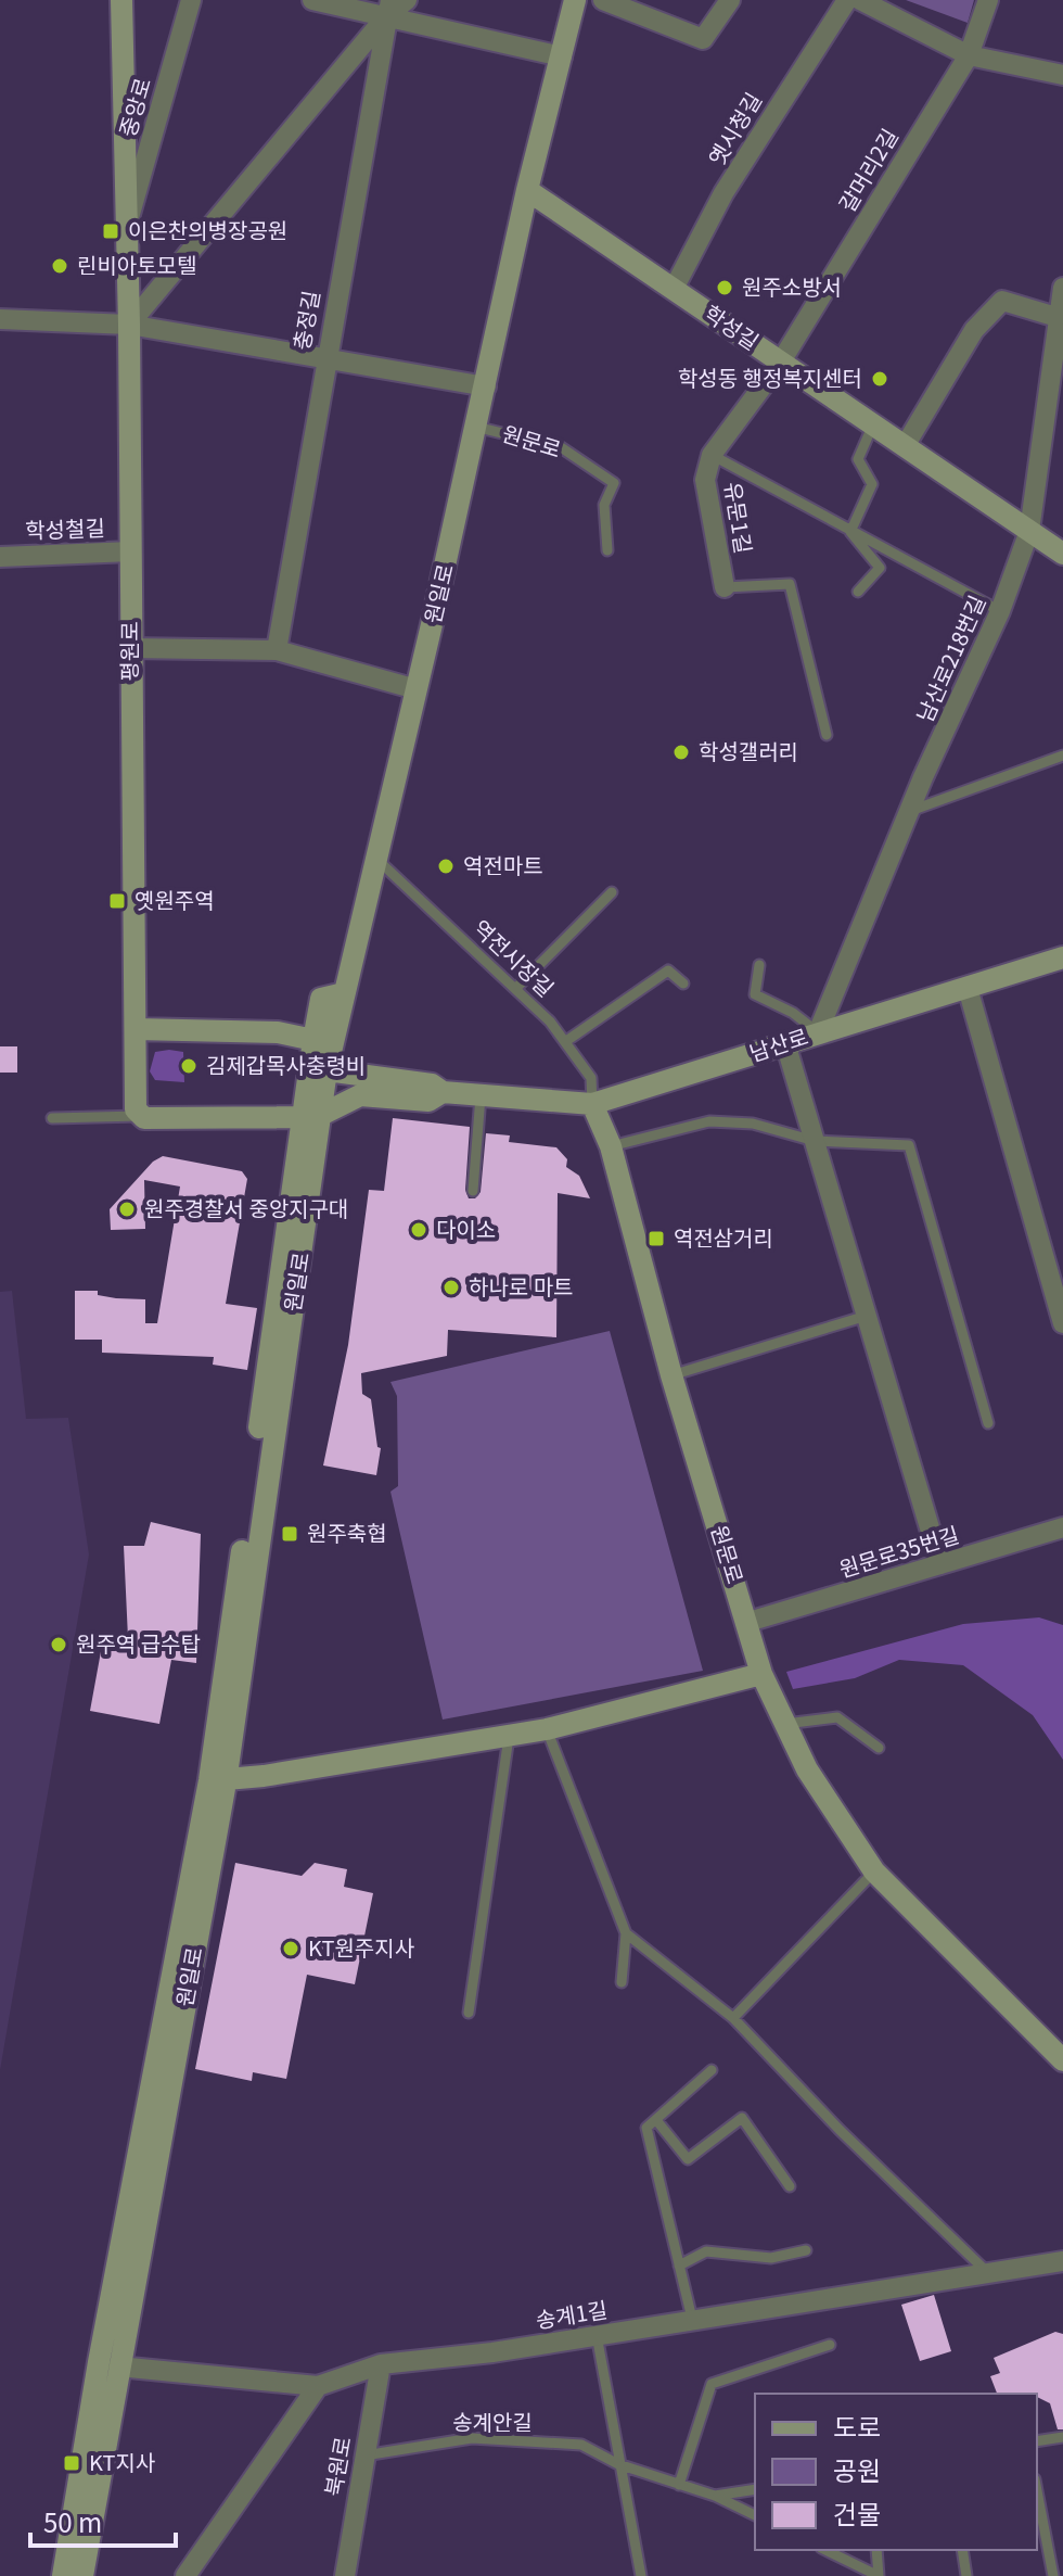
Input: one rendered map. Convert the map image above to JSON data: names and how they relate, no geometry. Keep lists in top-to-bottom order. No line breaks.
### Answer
{"streets":{"street":["중앙로","옛시청길","갈머리2길","충정길","학성길","원문로","유문1길","학성철길","원일로","평원로","남산로218번길","남산로","원문로35번길","송계1길","북원로"],"lane":["역전시장길","송계안길"]},"crossings":[["중앙로","평원로"],["옛시청길","학성길"],["갈머리2길","학성길"],["갈머리2길","유문1길"],["학성길","유문1길"],["학성길","원일로"],["학성길","남산로218번길"],["원문로","원일로"],["원문로","역전시장길"],["원문로","남산로"],["원문로","원문로35번길"],["학성철길","평원로"],["원일로","역전시장길"],["남산로218번길","남산로"],["역전시장길","남산로"],["송계1길","북원로"],["송계안길","북원로"]],"places":{"transit":["이은찬의병장공원","옛원주역","역전삼거리","원주축협","KT지사"],"other":["린비아토모텔","원주소방서","학성동 행정복지센터","학성갤러리","역전마트","김제갑목사충령비","원주경찰서 중앙지구대","다이소","하나로 마트","원주역 급수탑","KT원주지사"]},"legend":["도로","공원","건물"],"scale_bar":"50 m"}
